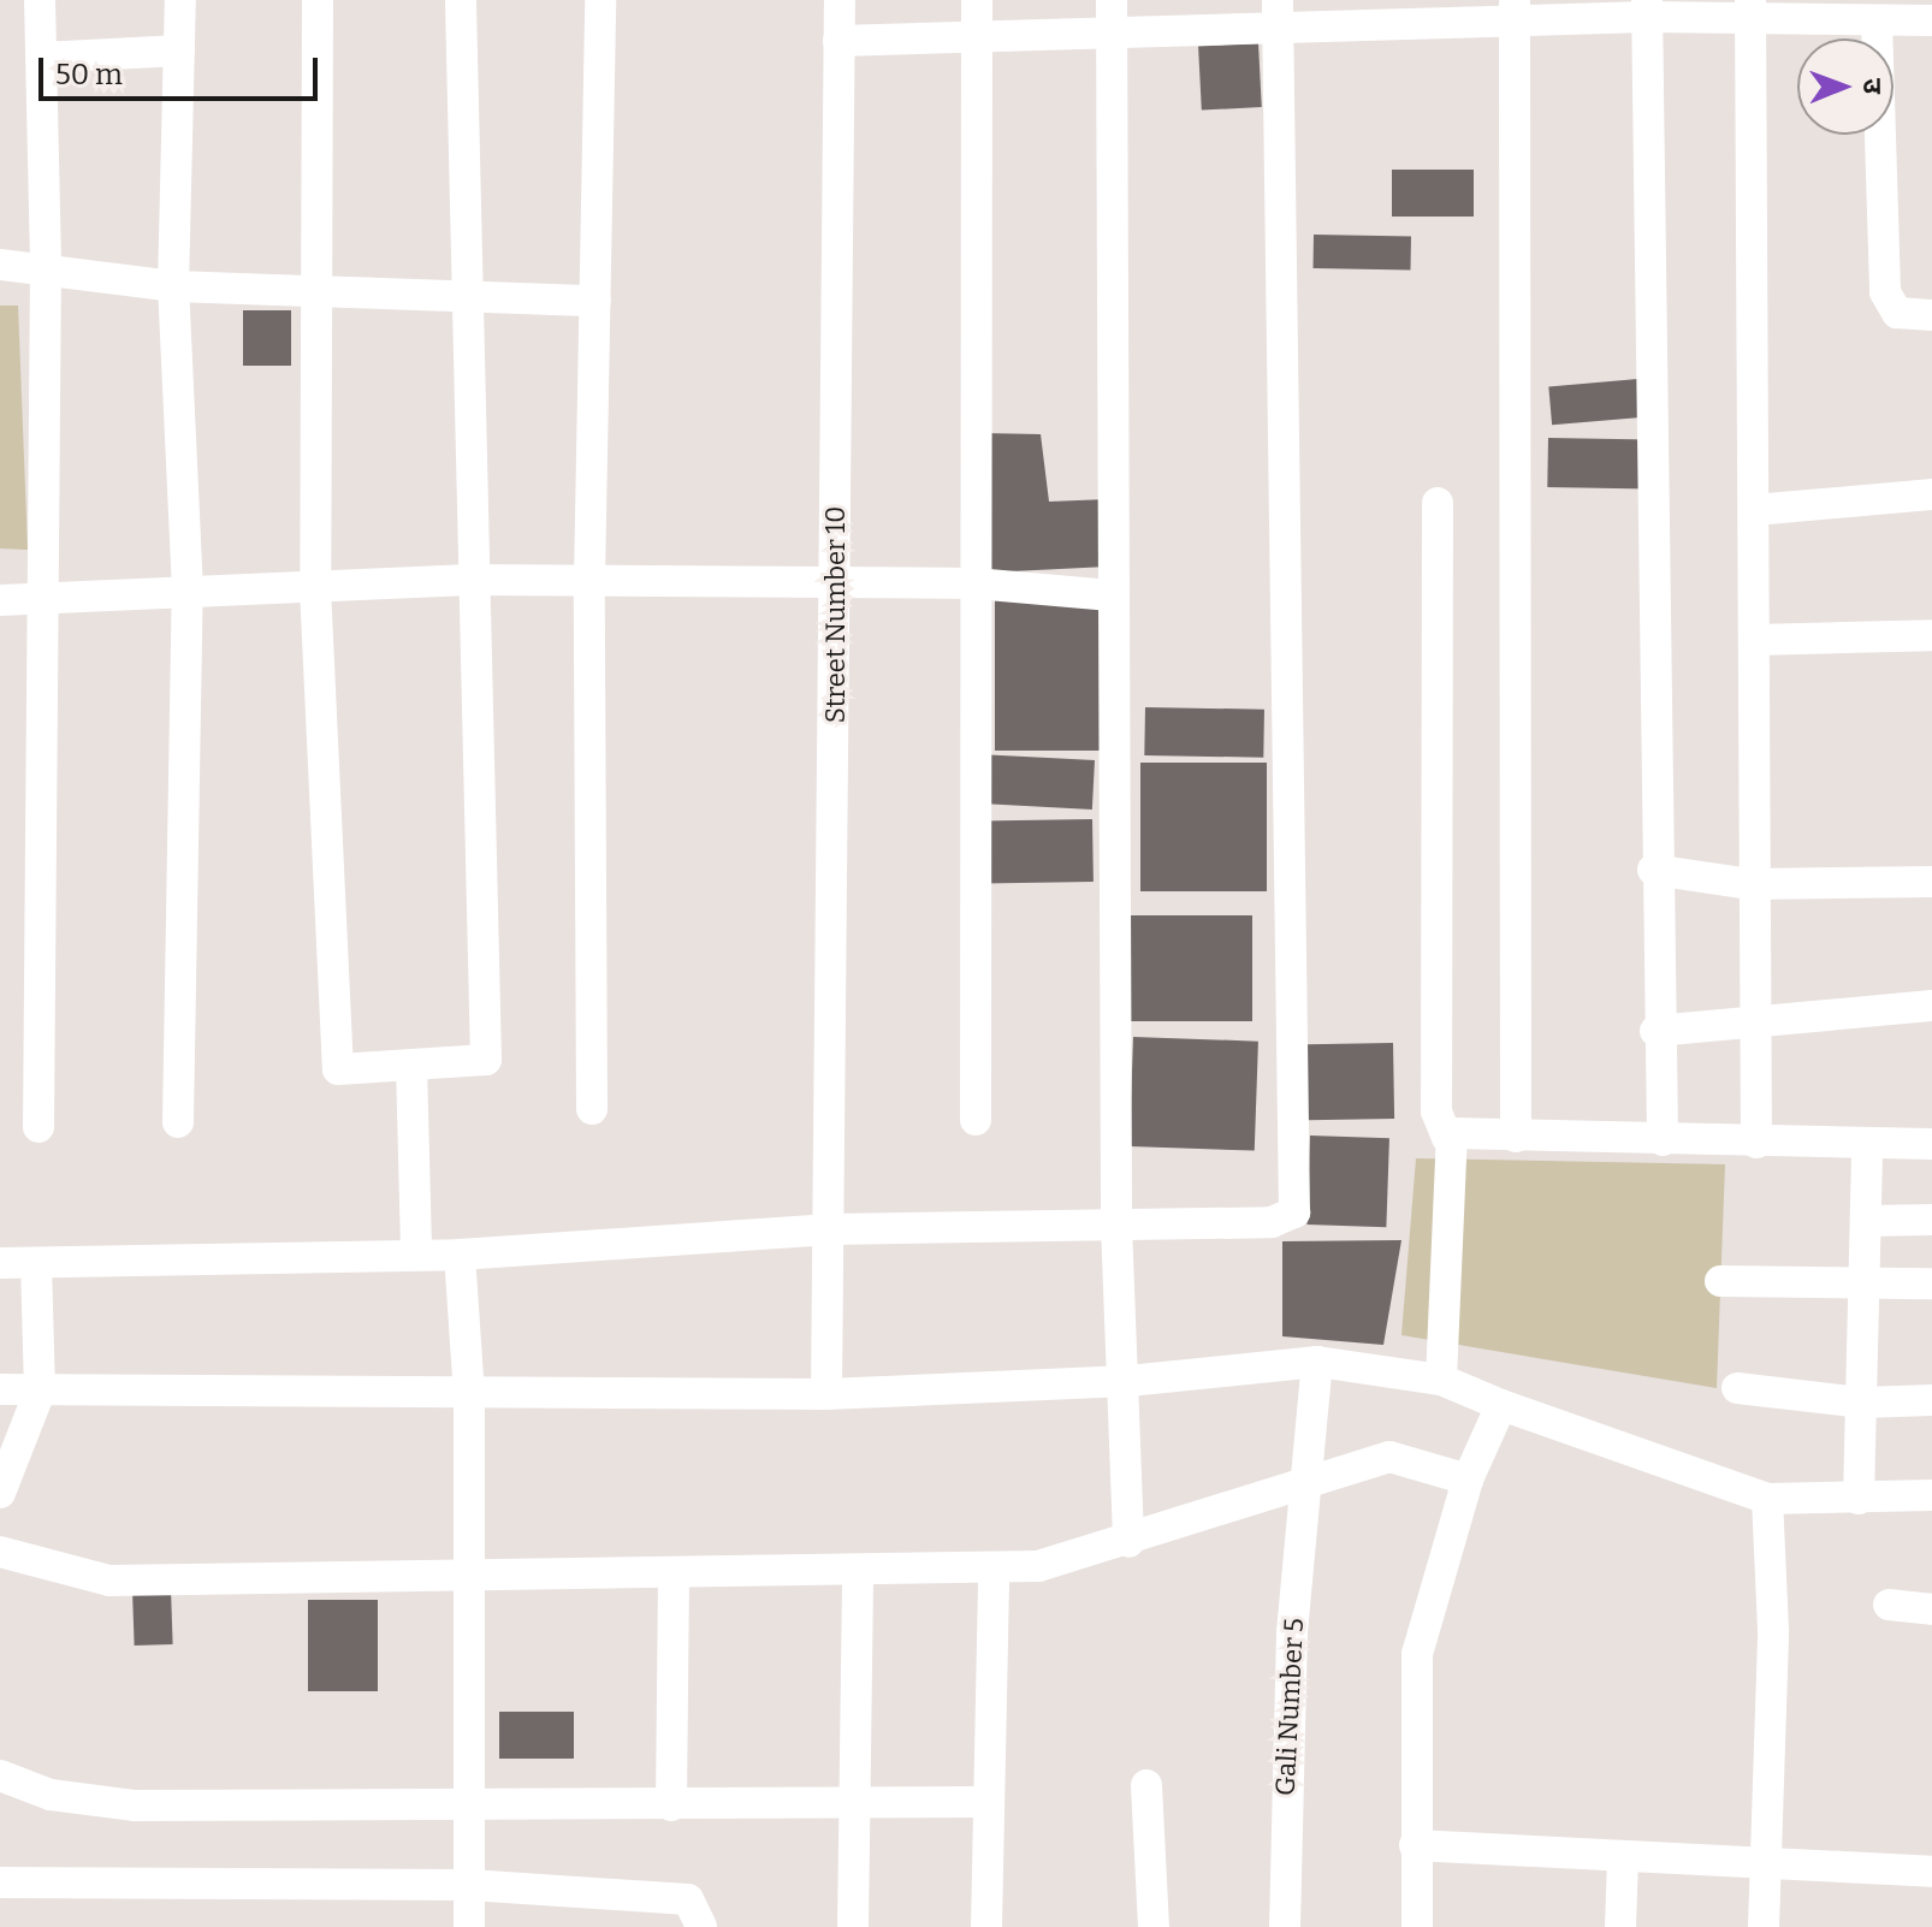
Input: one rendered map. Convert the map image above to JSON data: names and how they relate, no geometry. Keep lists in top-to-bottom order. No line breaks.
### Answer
{"streets":{"street":["Street Number 10","Gali Number 5"]},"scale_bar":"50 m","north":"right"}
